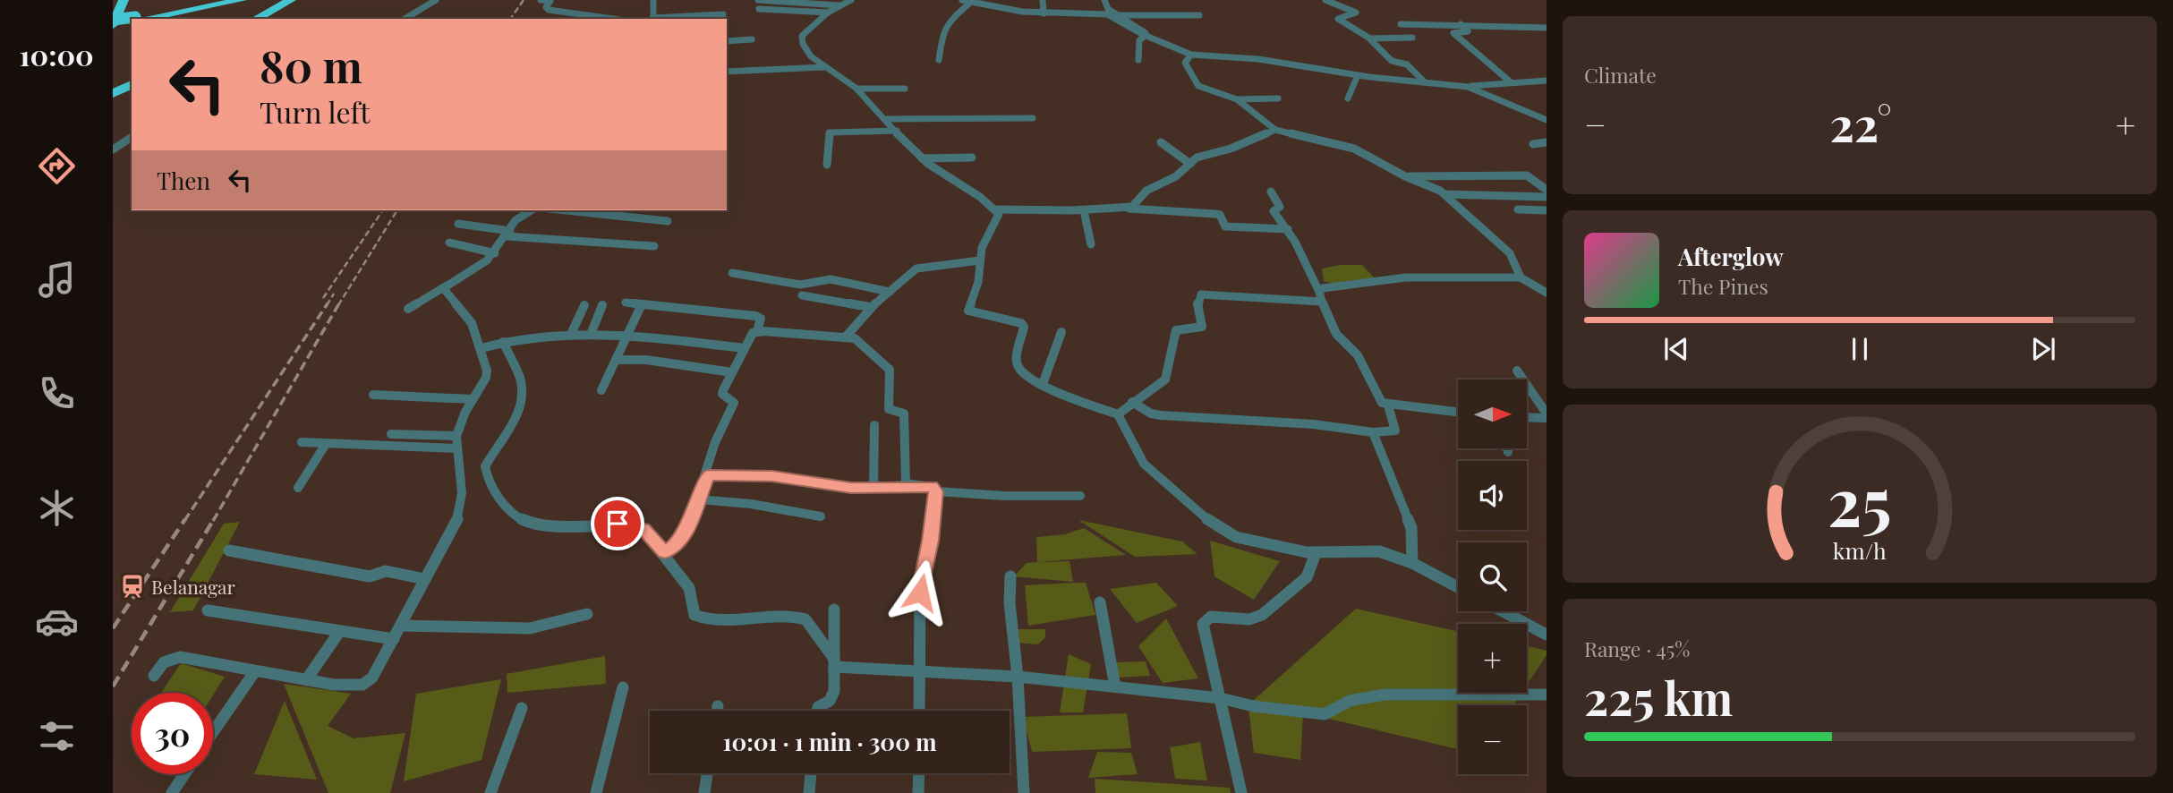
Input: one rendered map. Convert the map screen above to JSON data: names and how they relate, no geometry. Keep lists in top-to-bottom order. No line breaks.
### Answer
{"places":{"station":["Belanagar"]},"north":"right","page":{"tabs":"10:00","tile":["Climate",["Range · 45%","225 km"]],"turn":["80 m","Turn left"],"heat":["−","22°","+"],"then":"Then","song":["Afterglow","The Pines"],"map_buttons":["+","−"],"limit":"30","trip":"10:01 · 1 min · 300 m","gauge":["25","km/h"]}}
